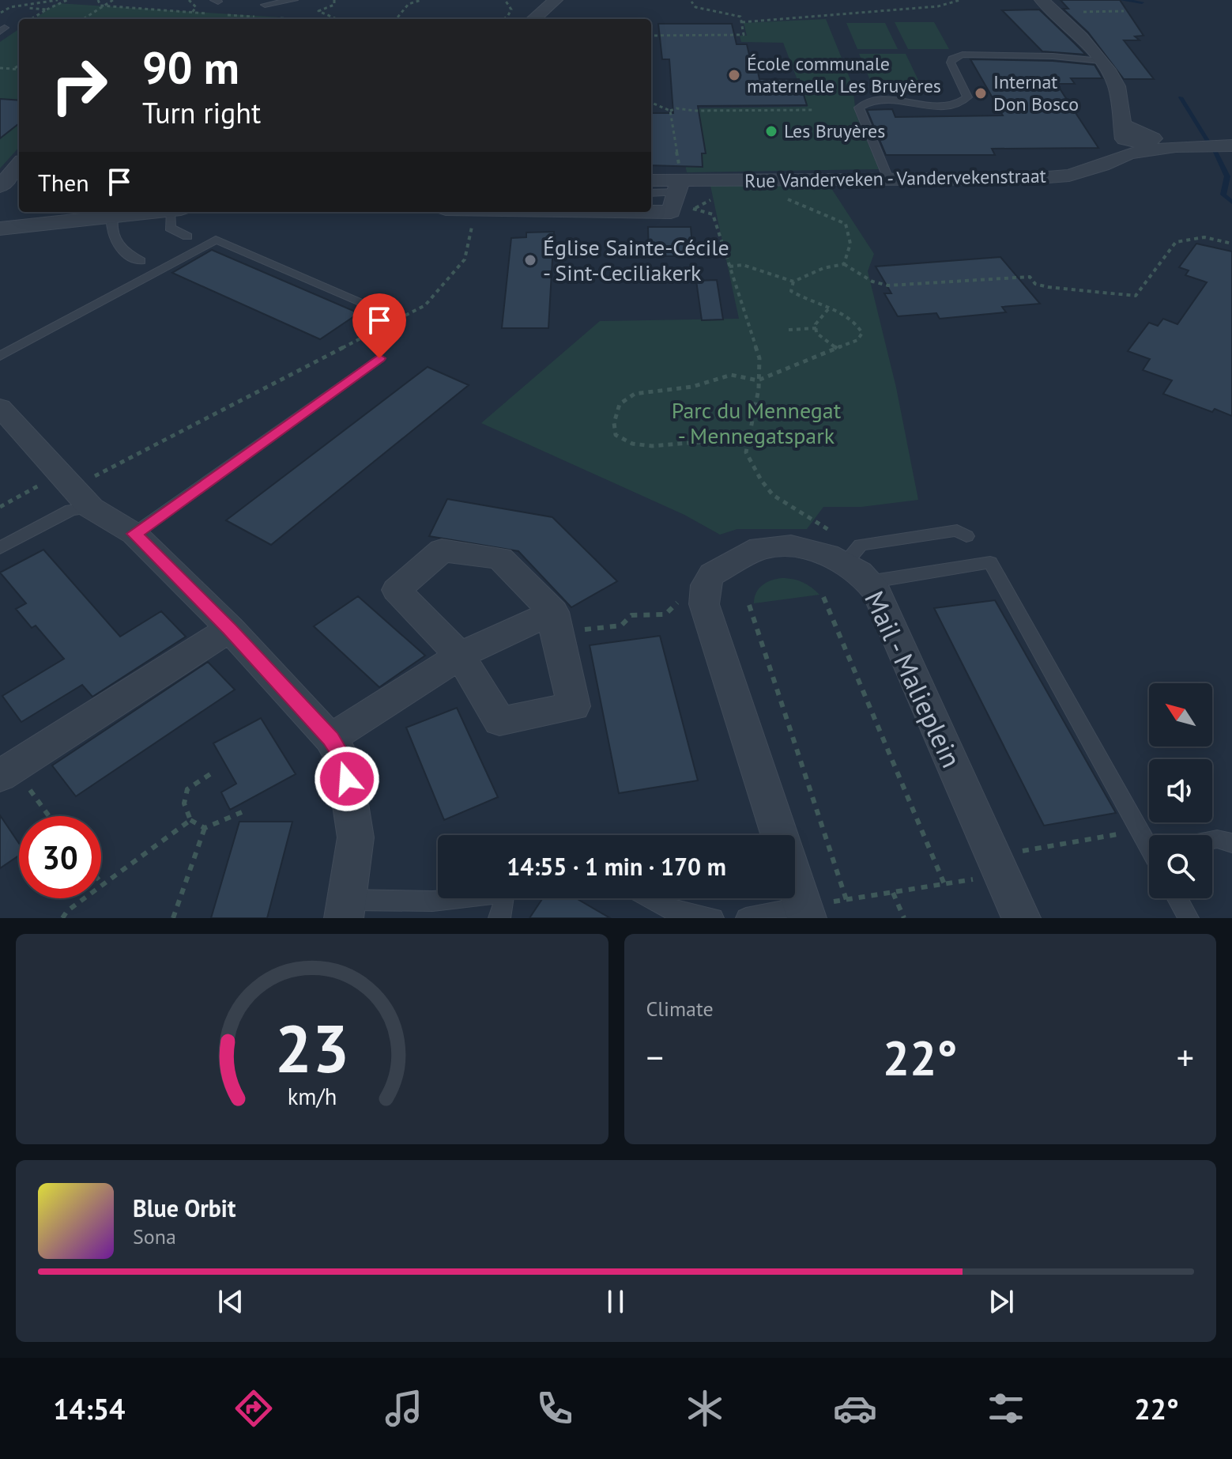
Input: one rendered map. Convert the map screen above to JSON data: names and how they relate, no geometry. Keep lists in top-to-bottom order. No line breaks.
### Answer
{"streets":{"street":["Rue Vanderveken - Vandervekenstraat","Mail - Malieplein"]},"parks":["Parc du Mennegat - Mennegatspark"],"places":["École communale maternelle Les Bruyères","Internat Don Bosco","Les Bruyères","Église Sainte-Cécile - Sint-Ceciliakerk"],"north":"top left","page":{"turn":["90 m","Turn right"],"then":"Then","limit":"30","trip":"14:55 · 1 min · 170 m","tile":"Climate","heat":["−","22°","+"],"song":["Blue Orbit","Sona"],"tabs":["14:54","22°"],"gauge":["23","km/h"]}}
